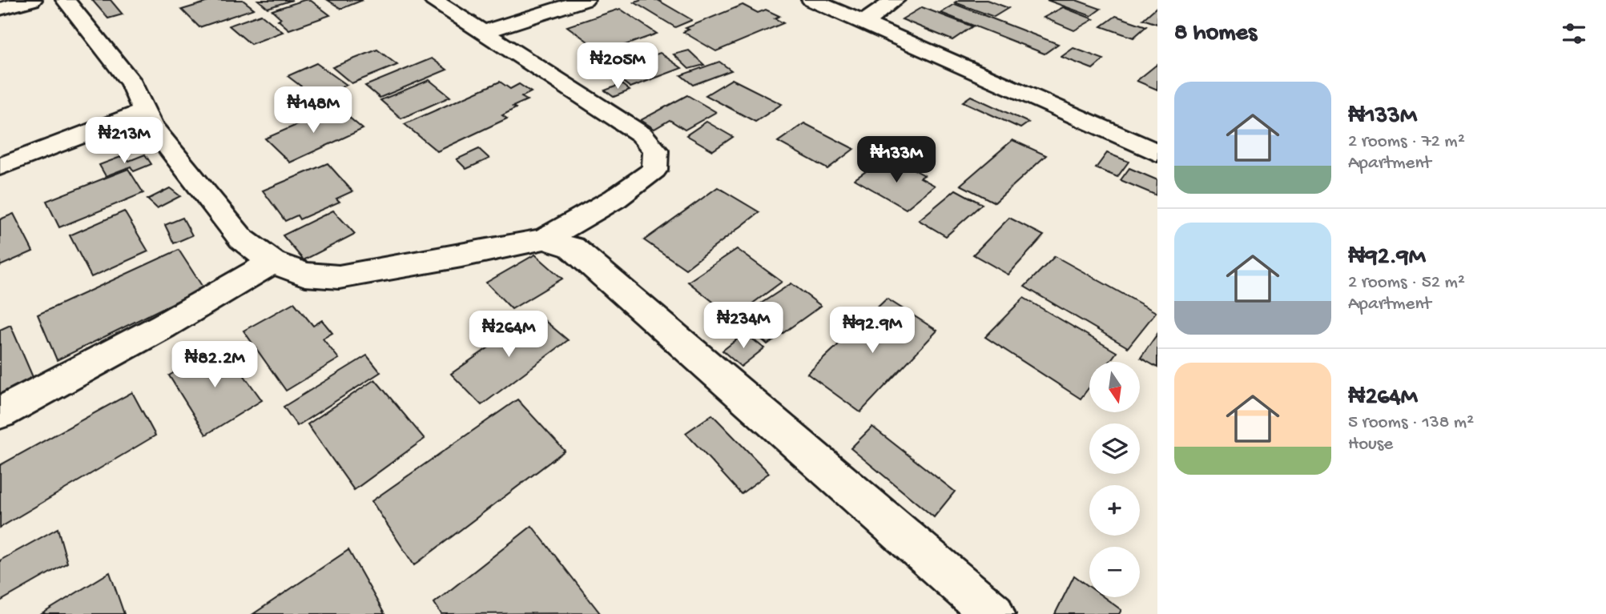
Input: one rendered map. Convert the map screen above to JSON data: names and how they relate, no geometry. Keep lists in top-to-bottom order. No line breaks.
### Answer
{"north":"bottom","page":{"heading":"8 homes","price":["₦205M","₦148M","₦213M","₦133M","₦234M","₦92.9M","₦264M","₦82.2M"],"list":[{"name":"₦133M","note":"2 rooms · 72 m² · Apartment"},{"name":"₦92.9M","note":"2 rooms · 52 m² · Apartment"},{"name":"₦264M","note":"5 rooms · 138 m² · House"}],"map_buttons":["+","−"]}}
